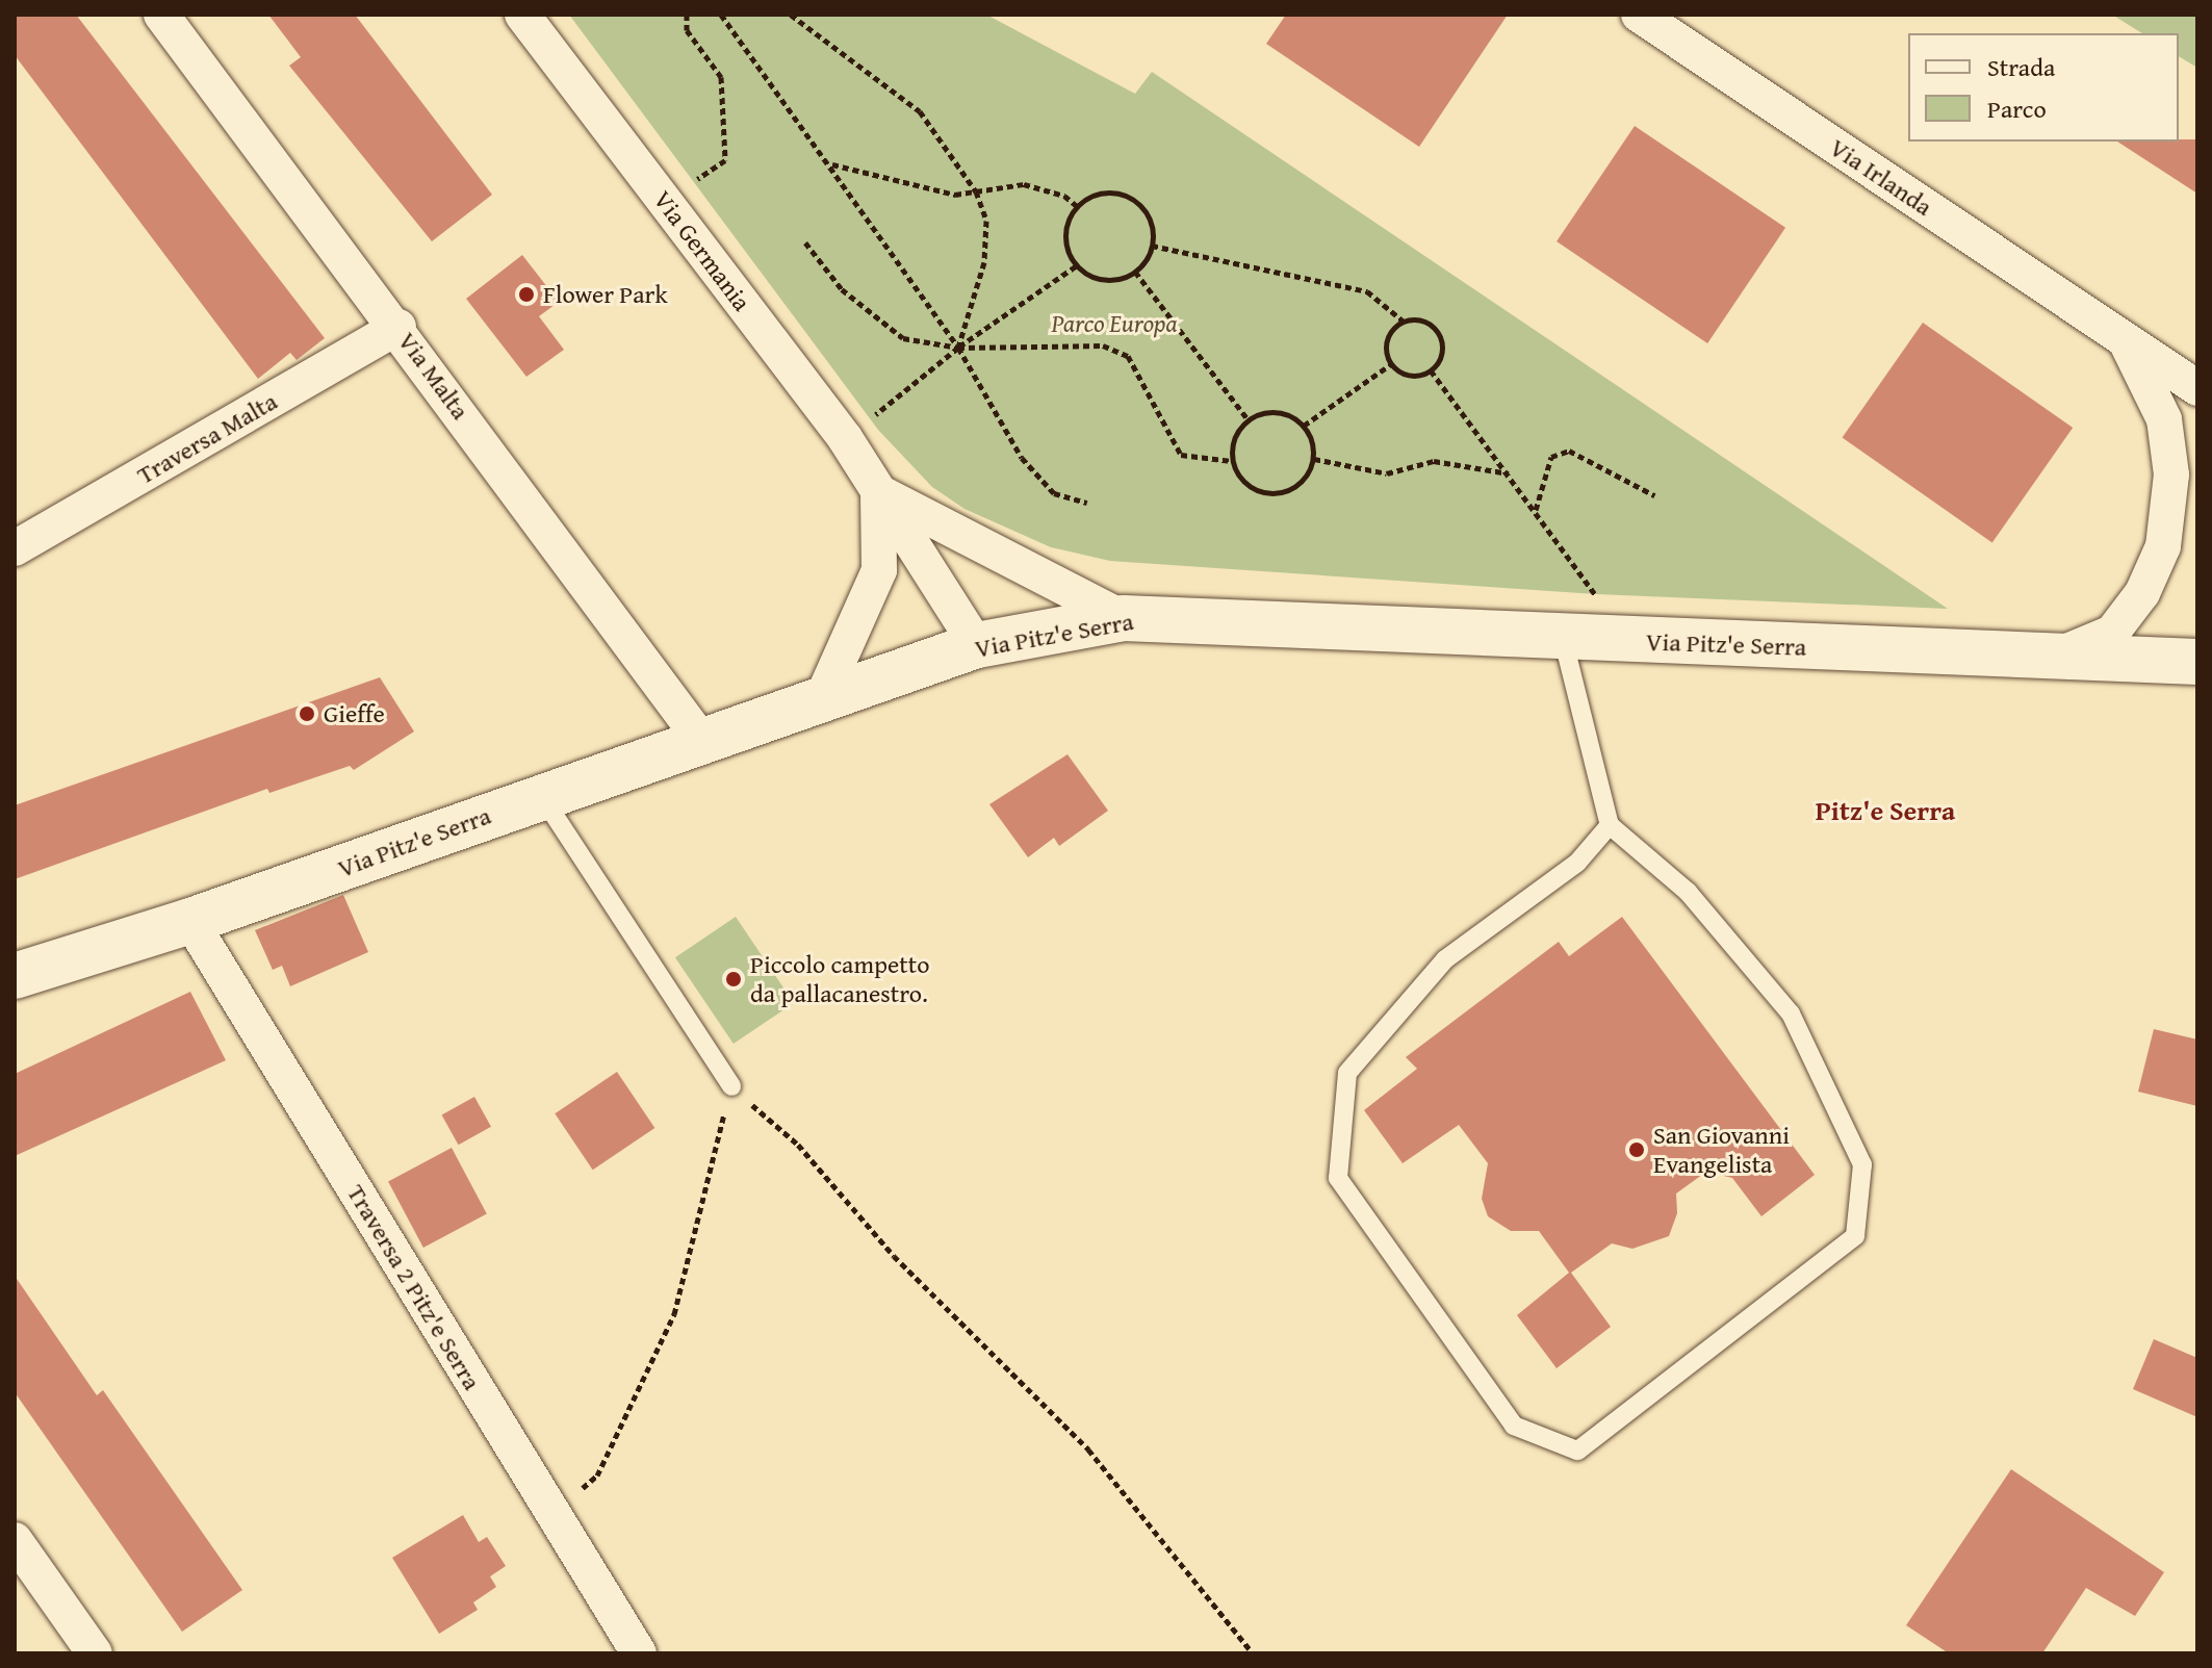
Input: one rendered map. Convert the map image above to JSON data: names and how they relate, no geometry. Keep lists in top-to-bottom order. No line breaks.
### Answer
{"streets":{"street":["Via Irlanda","Via Germania","Via Malta","Traversa Malta","Via Pitz'e Serra","Traversa 2 Pitz'e Serra"]},"crossings":[["Via Irlanda","Via Pitz'e Serra"],["Via Germania","Via Pitz'e Serra"],["Via Malta","Traversa Malta"],["Via Malta","Via Pitz'e Serra"],["Via Pitz'e Serra","Traversa 2 Pitz'e Serra"]],"districts":["Pitz'e Serra"],"parks":["Parco Europa"],"places":["Flower Park","Gieffe","Piccolo campetto da pallacanestro.","San Giovanni Evangelista"],"legend":["Strada","Parco"]}
